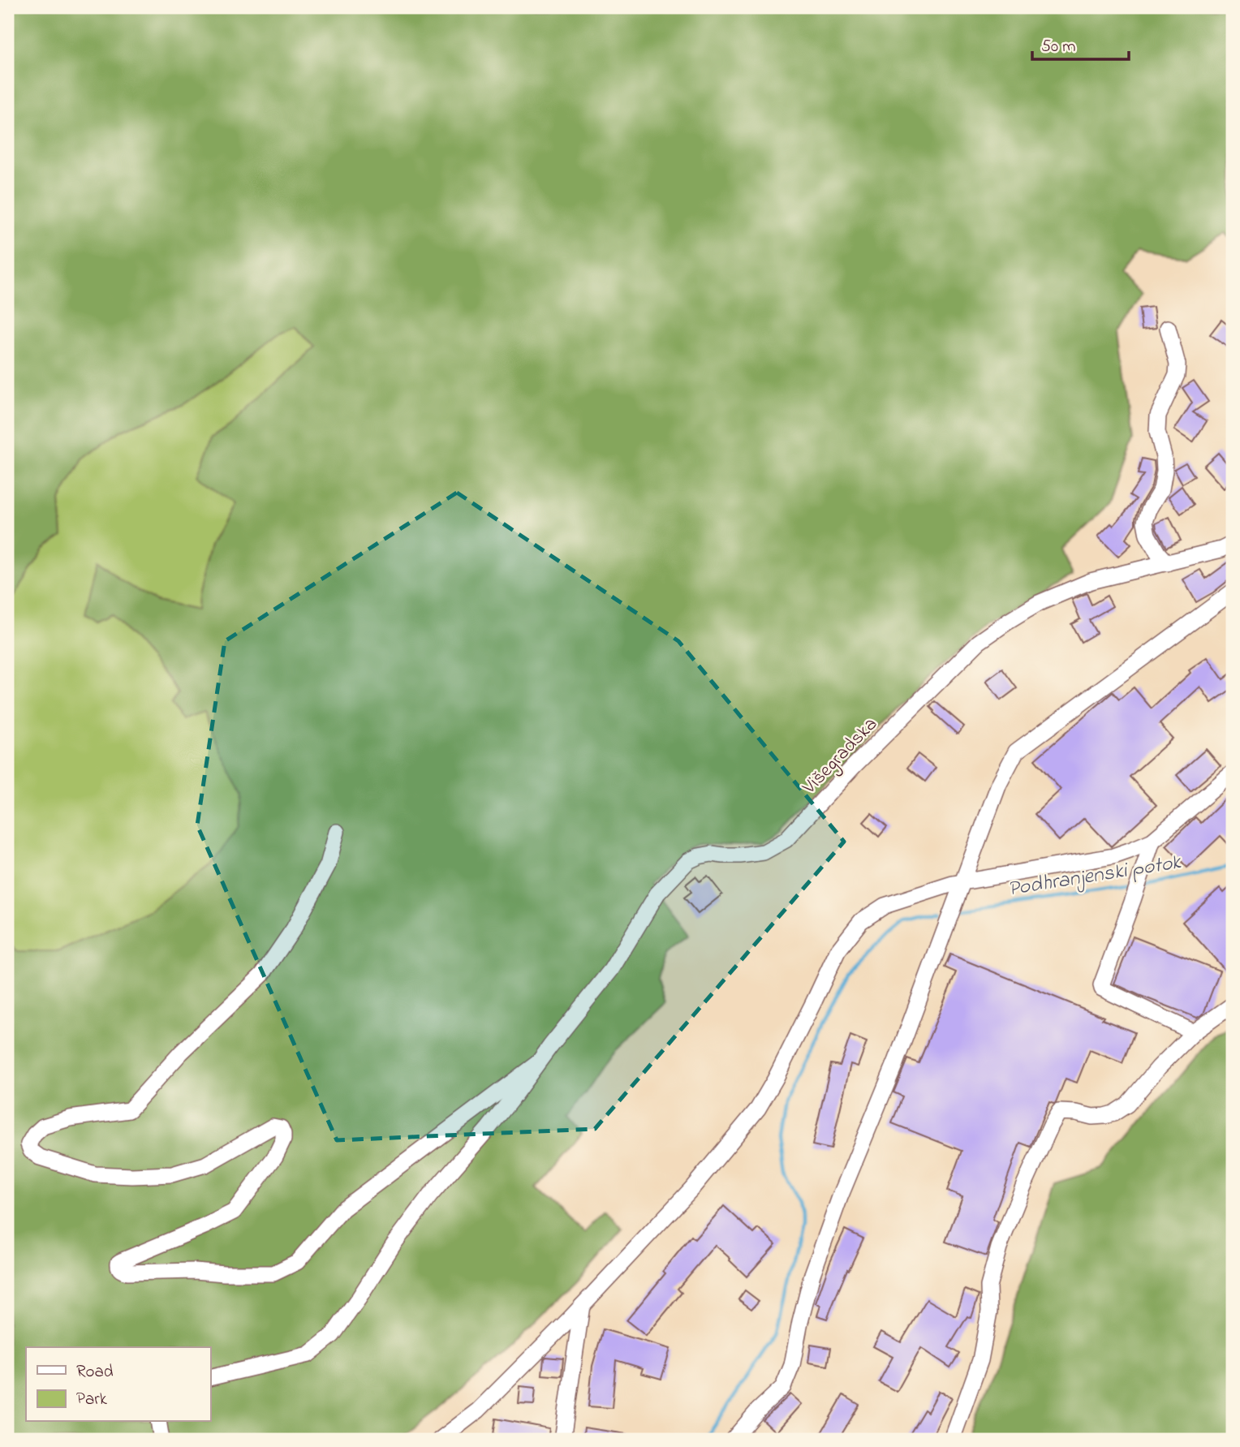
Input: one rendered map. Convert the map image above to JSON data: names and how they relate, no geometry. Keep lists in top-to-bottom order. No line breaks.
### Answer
{"streets":{"street":["Višegradska"]},"water":["Podhranjenski potok"],"legend":["Road","Park"],"scale_bar":"50 m"}
